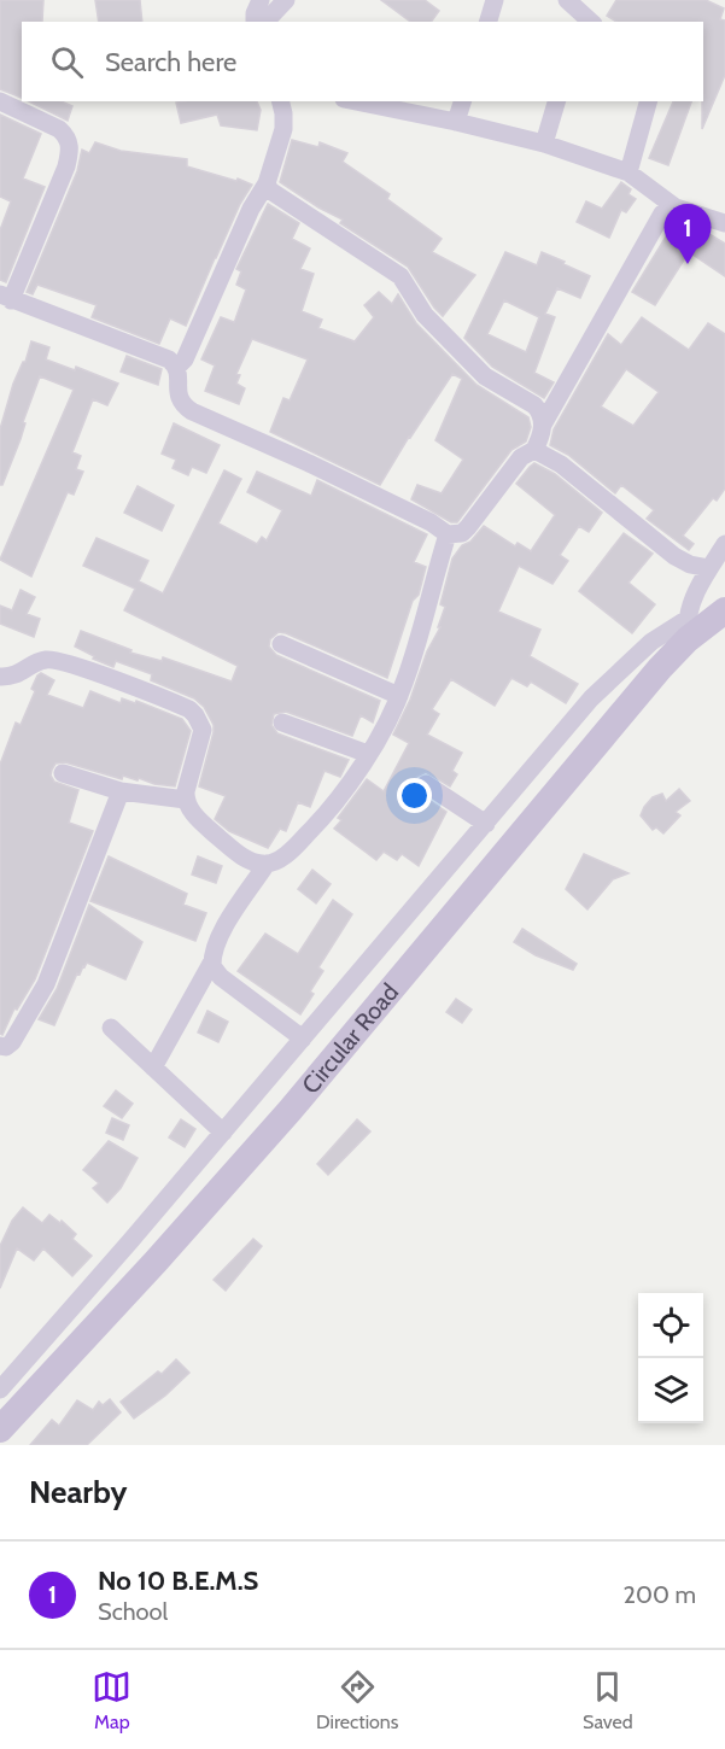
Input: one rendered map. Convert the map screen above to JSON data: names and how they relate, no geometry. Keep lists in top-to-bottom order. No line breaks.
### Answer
{"streets":{"main road":["Circular Road"]},"page":{"search":"Search here","pins":"1","heading":"Nearby","list":[{"mark":"1","name":"No 10 B.E.M.S","note":"School","value":"200 m"}],"nav":["Map","Directions","Saved"]}}
